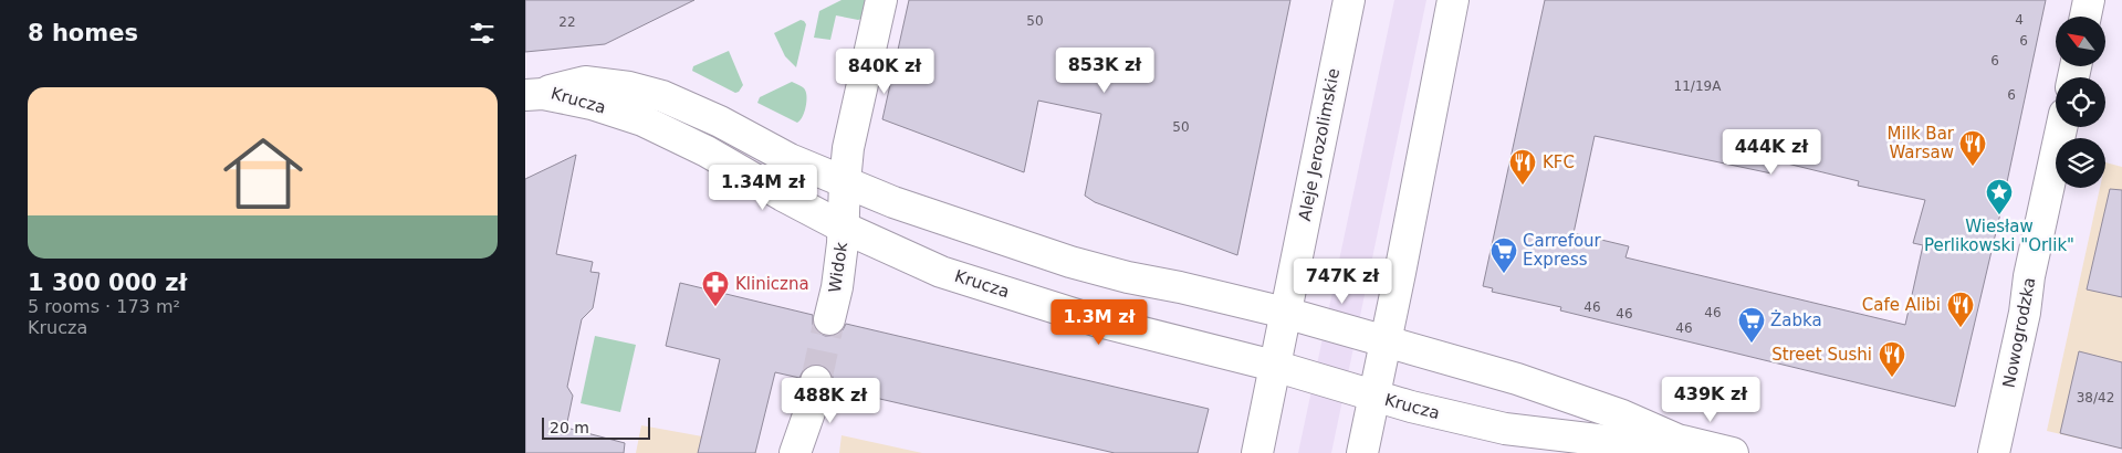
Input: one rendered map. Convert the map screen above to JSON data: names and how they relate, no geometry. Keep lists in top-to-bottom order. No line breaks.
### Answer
{"streets":{"street":["Krucza","Aleje Jerozolimskie","Widok","Nowogrodzka"]},"crossings":[["Krucza","Aleje Jerozolimskie"],["Krucza","Widok"]],"places":{"restaurant":["Milk Bar Warsaw","KFC","Cafe Alibi","Street Sushi"],"place":["Wiesław Perlikowski \"Orlik\""],"supermarket":["Carrefour Express","Żabka"],"pharmacy":["Kliniczna"]},"house_numbers":["4","50","22","6","6","11/19A","6","50","46","46","46","46","38/42"],"scale_bar":"20 m","north":"top left","page":{"heading":"8 homes","price":["853K zł","840K zł","444K zł","1.34M zł","747K zł","1.3M zł","439K zł","488K zł"],"list":[{"name":"1 300 000 zł","note":"5 rooms · 173 m² · Krucza"}],"scale":"20 m"}}
